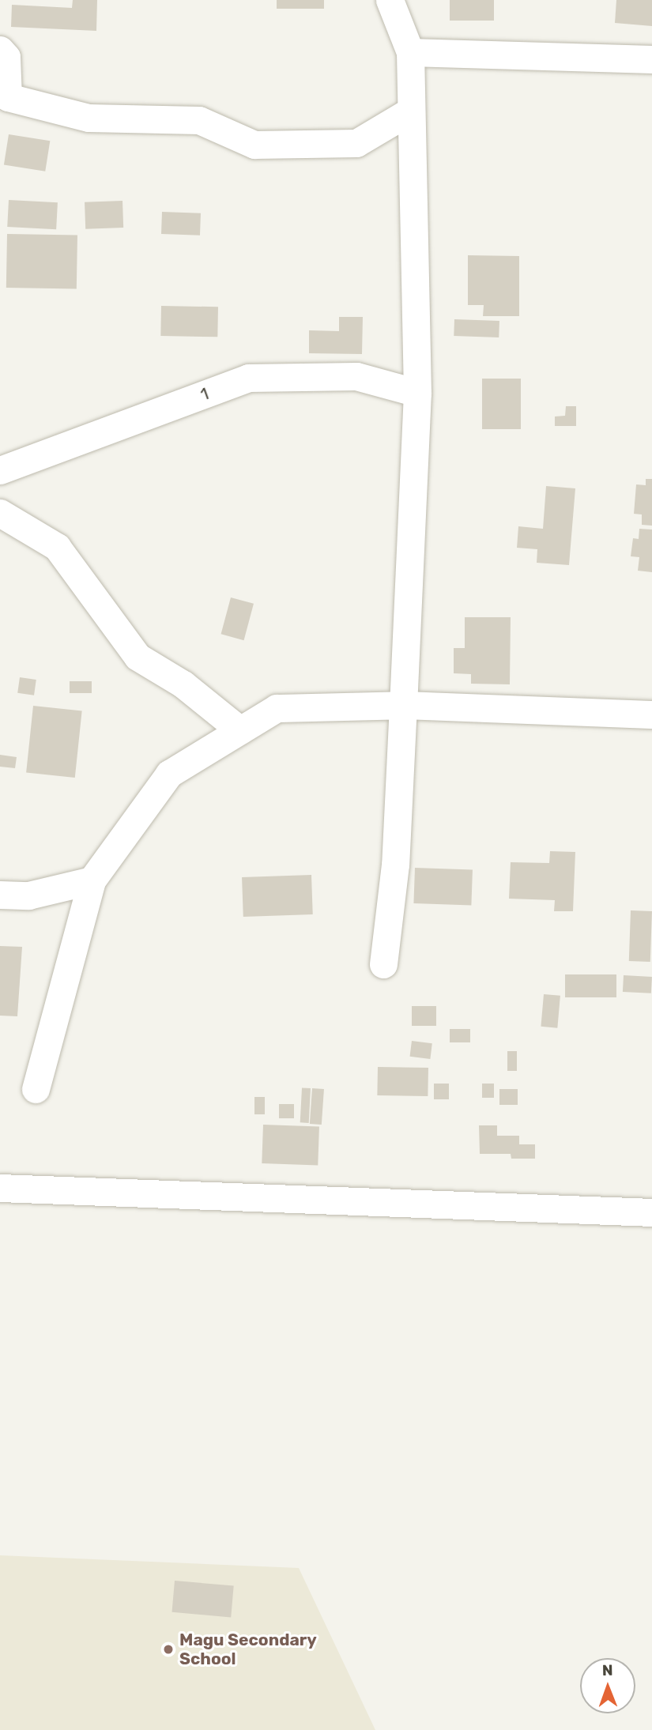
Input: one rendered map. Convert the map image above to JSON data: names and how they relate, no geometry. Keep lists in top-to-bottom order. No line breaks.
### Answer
{"streets":{"street":["1"]},"places":["Magu Secondary School"],"north":"top"}
